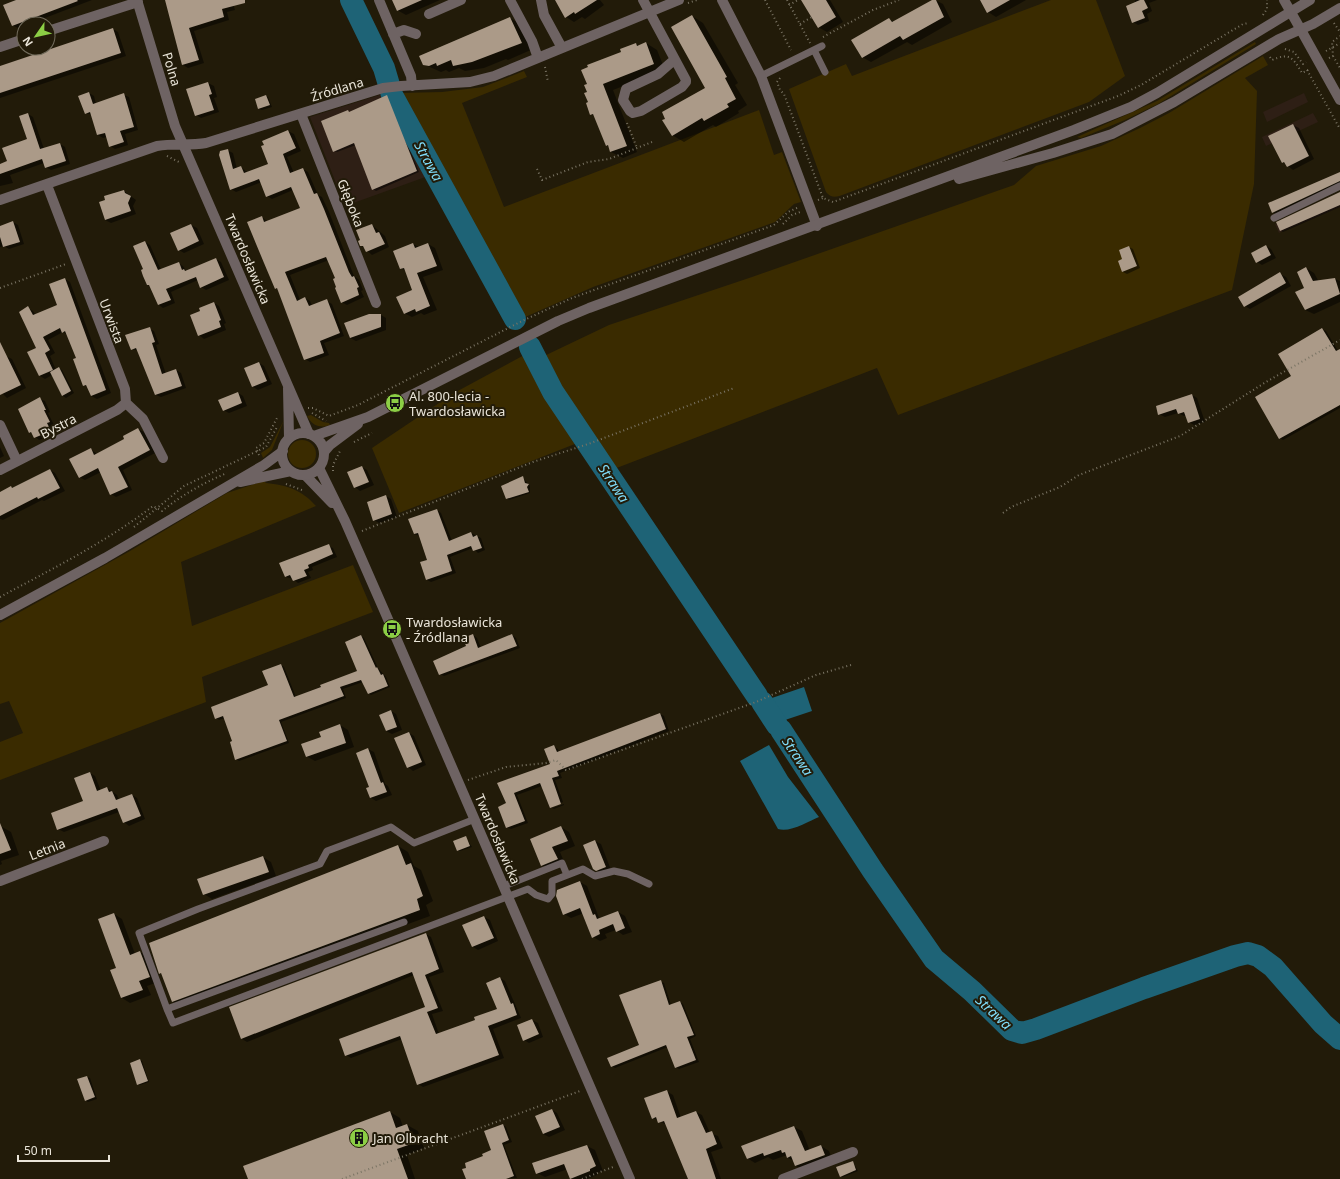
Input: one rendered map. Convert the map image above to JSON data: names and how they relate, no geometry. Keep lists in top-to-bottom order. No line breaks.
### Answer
{"streets":{"street":["Polna","Źródlana","Głęboka","Twardosławicka","Urwista","Bystra","Letnia"]},"crossings":[["Polna","Źródlana"],["Polna","Twardosławicka"],["Źródlana","Głęboka"],["Źródlana","Twardosławicka"],["Źródlana","Urwista"],["Urwista","Bystra"]],"water":["Strawa"],"places":{"bus stop":["Al. 800-lecia - Twardosławicka","Twardosławicka - Źródlana"],"building":["Jan Olbracht"]},"scale_bar":"50 m","north":"bottom left"}
